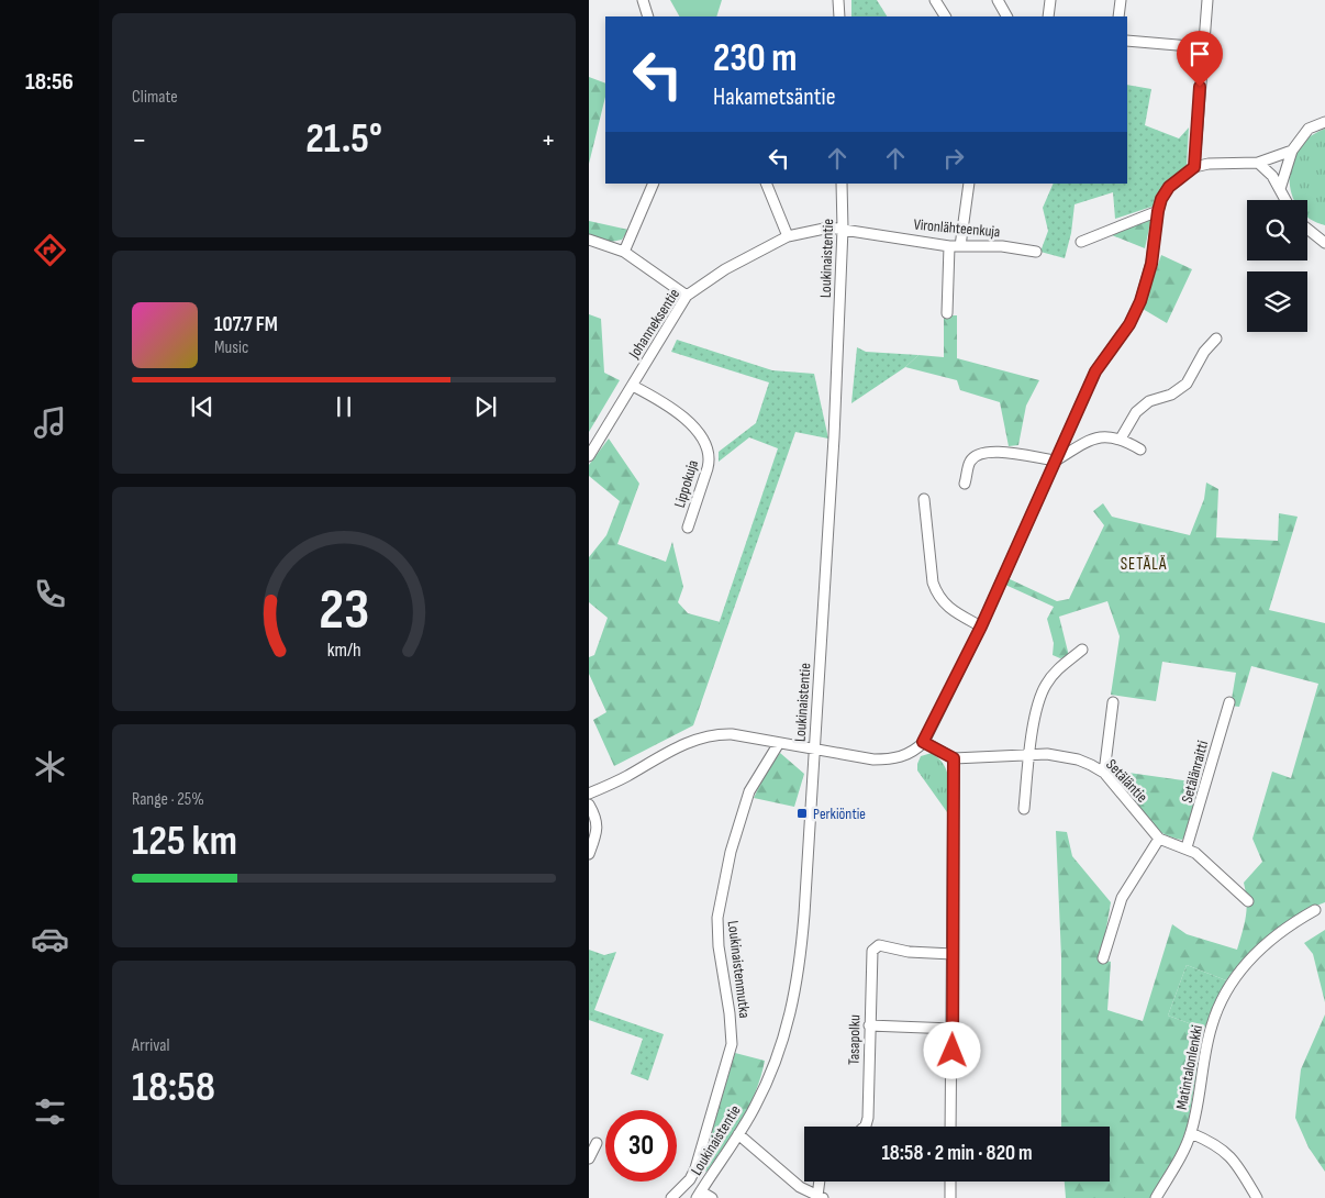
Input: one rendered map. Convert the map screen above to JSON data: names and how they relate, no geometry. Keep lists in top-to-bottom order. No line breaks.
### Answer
{"streets":{"street":["Vironlähteenkuja","Loukinaistentie","Johanneksentie","Lippokuja","Setälänraitti","Setäläntie","Loukinaistenmutka","Tasapolku","Matintalonlenkki"]},"crossings":[["Vironlähteenkuja","Loukinaistentie"],["Vironlähteenkuja","Johanneksentie"],["Loukinaistentie","Johanneksentie"],["Johanneksentie","Lippokuja"]],"districts":["SETÄLÄ"],"places":{"transit":["Perkiöntie"]},"page":{"tabs":"18:56","tile":["Climate",["Range · 25%","125 km"],["Arrival","18:58"]],"turn":["230 m","Hakametsäntie"],"heat":["−","21.5°","+"],"song":["107.7 FM","Music"],"limit":"30","trip":"18:58 · 2 min · 820 m","gauge":["23","km/h"]}}
